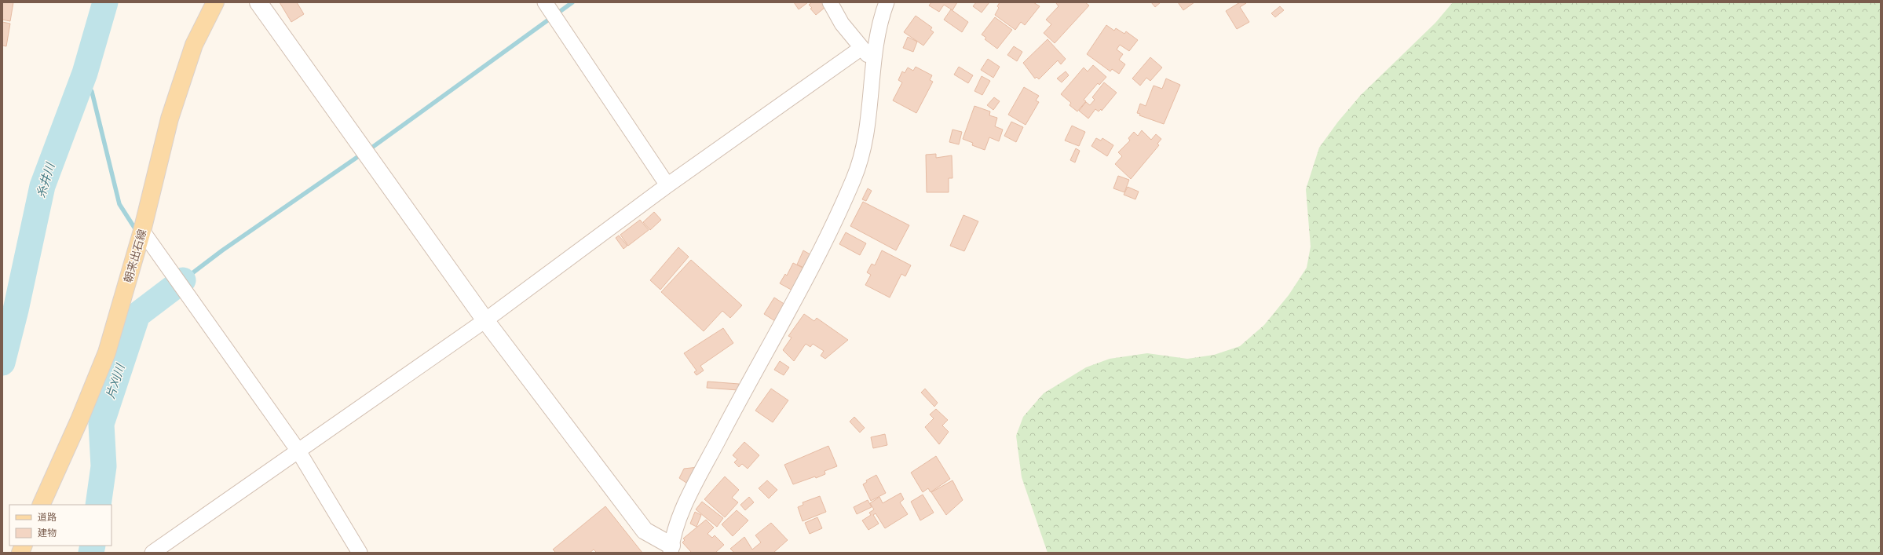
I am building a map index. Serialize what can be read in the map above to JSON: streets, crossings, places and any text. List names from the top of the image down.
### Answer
{
  "streets": {
    "main road": ["朝来出石線"]
  },
  "water": ["糸井川", "片刈川"],
  "legend": ["道路", "建物"]
}
